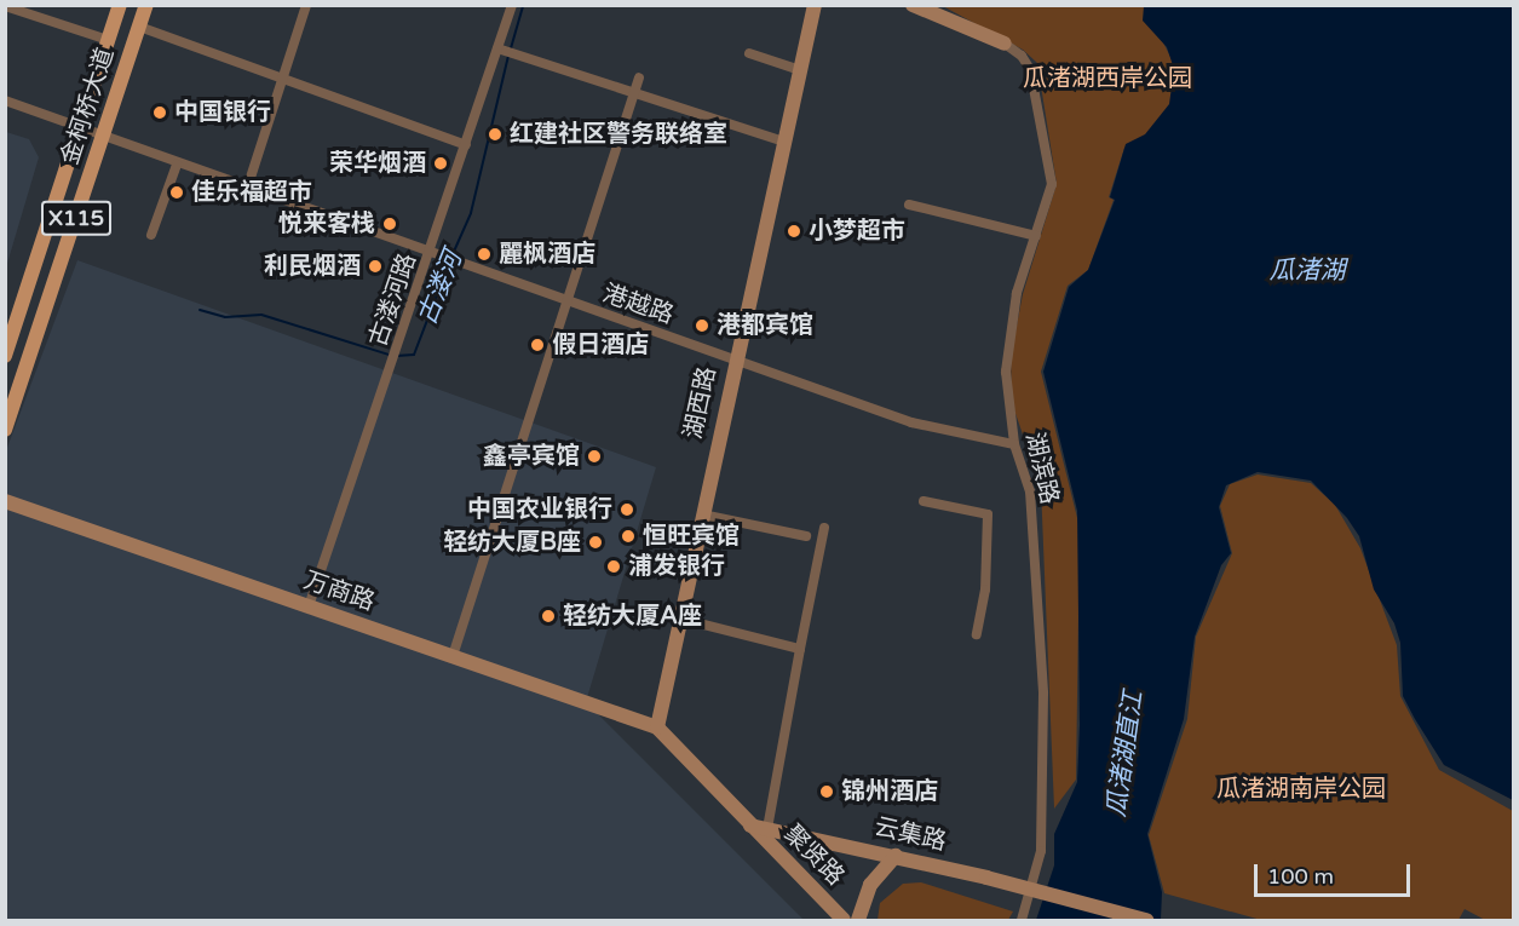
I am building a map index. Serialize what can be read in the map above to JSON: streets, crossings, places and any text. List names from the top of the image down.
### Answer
{
  "streets": {
    "main road": ["金柯桥大道", "X115"],
    "street": [
      "古溇河路",
      "港越路",
      "湖西路",
      "湖滨路",
      "万商路",
      "云集路",
      "聚贤路"
    ]
  },
  "crossings": [
    ["金柯桥大道", "港越路"],
    ["古溇河路", "港越路"],
    ["古溇河路", "万商路"],
    ["港越路", "湖西路"],
    ["港越路", "湖滨路"],
    ["湖西路", "万商路"],
    ["云集路", "聚贤路"]
  ],
  "water": ["瓜渚湖", "古溇河", "瓜渚湖直江"],
  "parks": ["瓜渚湖西岸公园", "瓜渚湖南岸公园"],
  "places": [
    "中国银行",
    "红建社区警务联络室",
    "荣华烟酒",
    "佳乐福超市",
    "悦来客栈",
    "小梦超市",
    "麗枫酒店",
    "利民烟酒",
    "港都宾馆",
    "假日酒店",
    "鑫亭宾馆",
    "中国农业银行",
    "恒旺宾馆",
    "轻纺大厦B座",
    "浦发银行",
    "轻纺大厦A座",
    "锦州酒店"
  ],
  "scale_bar": "100 m"
}
